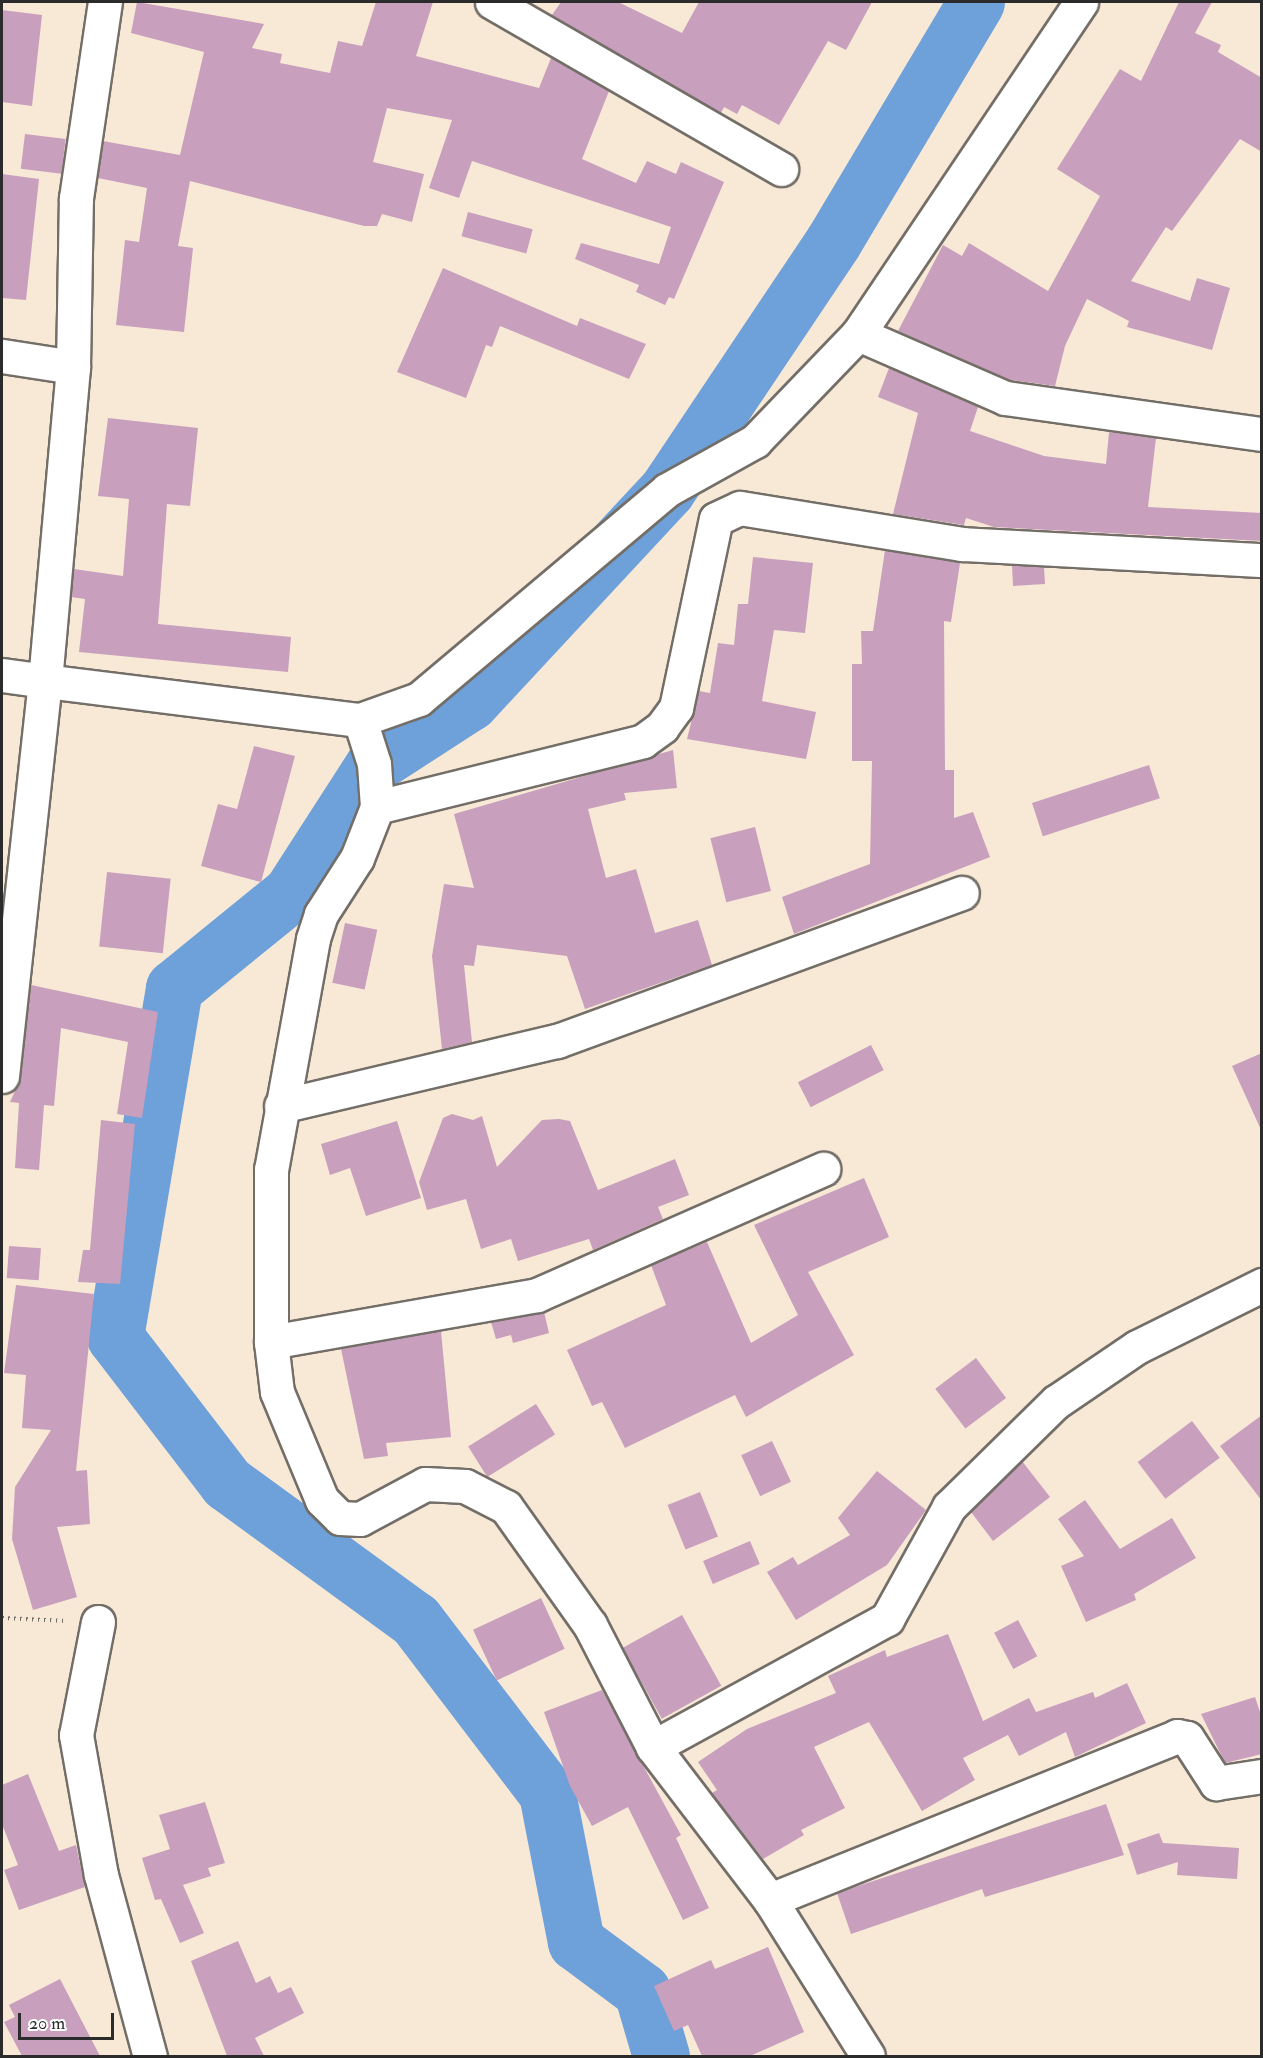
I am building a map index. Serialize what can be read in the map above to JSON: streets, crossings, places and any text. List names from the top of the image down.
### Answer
{
  "scale_bar": "20 m"
}
